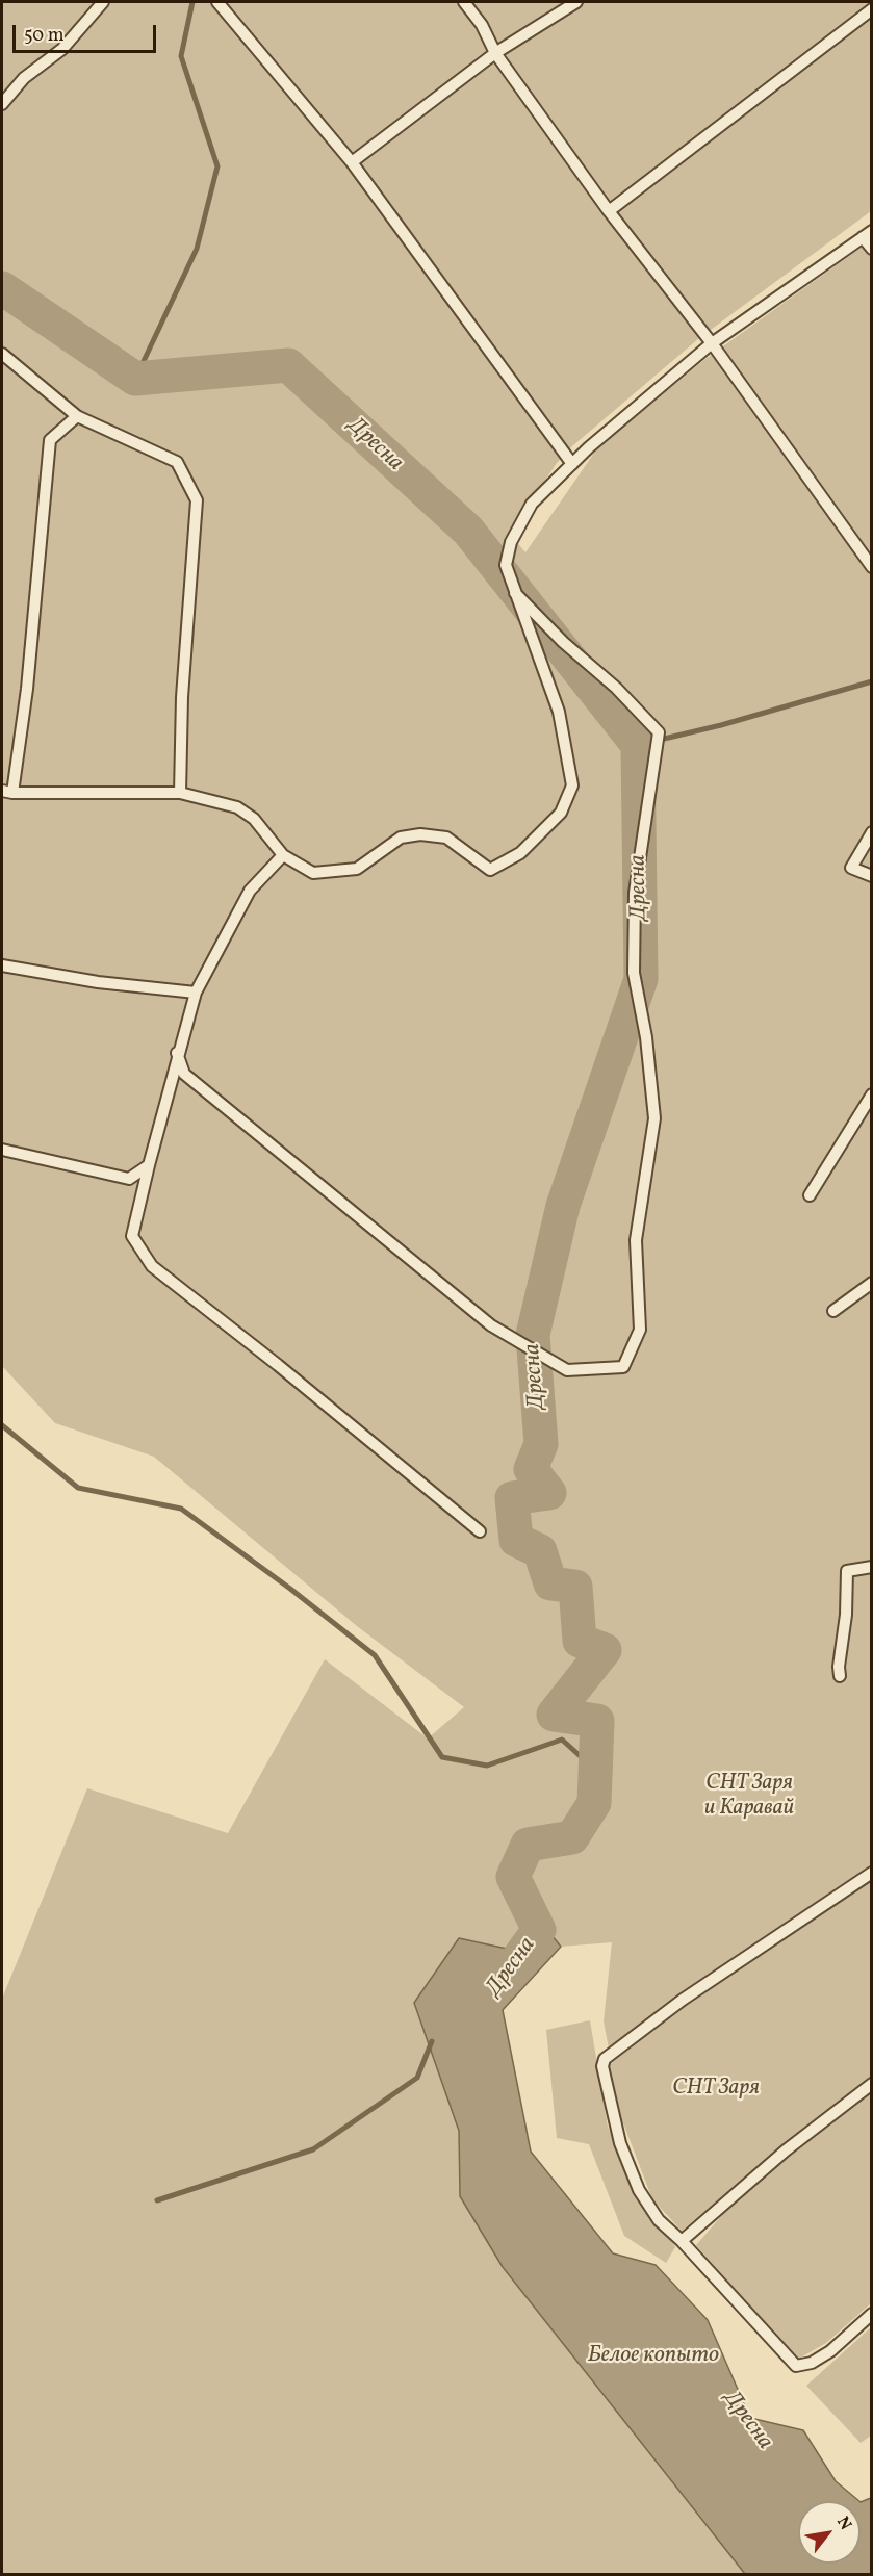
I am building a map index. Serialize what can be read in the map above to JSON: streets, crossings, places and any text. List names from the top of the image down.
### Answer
{
  "water": ["Дресна", "Белое копыто"],
  "parks": ["СНТ Заря и Каравай", "СНТ Заря"],
  "scale_bar": "50 m",
  "north": "top right"
}
